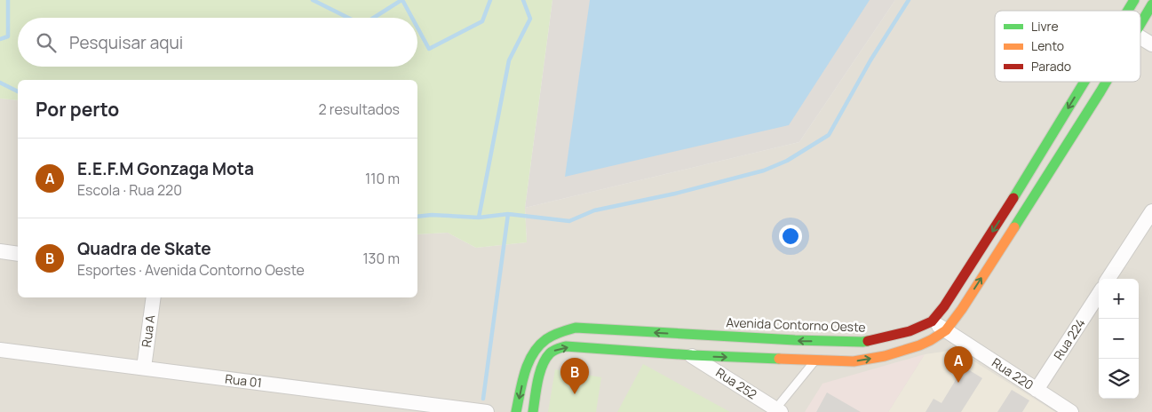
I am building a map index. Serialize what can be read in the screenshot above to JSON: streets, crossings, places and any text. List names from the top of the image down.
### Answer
{
  "streets": {
    "street": [
      "Avenida Contorno Oeste",
      "Rua A",
      "Rua 224",
      "Rua 220",
      "Rua 01",
      "Rua 252"
    ]
  },
  "crossings": [
    ["Avenida Contorno Oeste", "Rua 220"],
    ["Rua A", "Rua 01"],
    ["Rua 224", "Rua 220"]
  ],
  "one_way": ["Avenida Contorno Oeste"],
  "legend": ["Livre", "Lento", "Parado"],
  "page": {
    "search": "Pesquisar aqui",
    "heading": ["Por perto", "2 resultados"],
    "list": [
      {
        "mark": "A",
        "name": "E.E.F.M Gonzaga Mota",
        "note": "Escola · Rua 220",
        "value": "110 m"
      },
      {
        "mark": "B",
        "name": "Quadra de Skate",
        "note": "Esportes · Avenida Contorno Oeste",
        "value": "130 m"
      }
    ],
    "map_buttons": ["+", "−"],
    "pins": ["A", "B"]
  }
}
